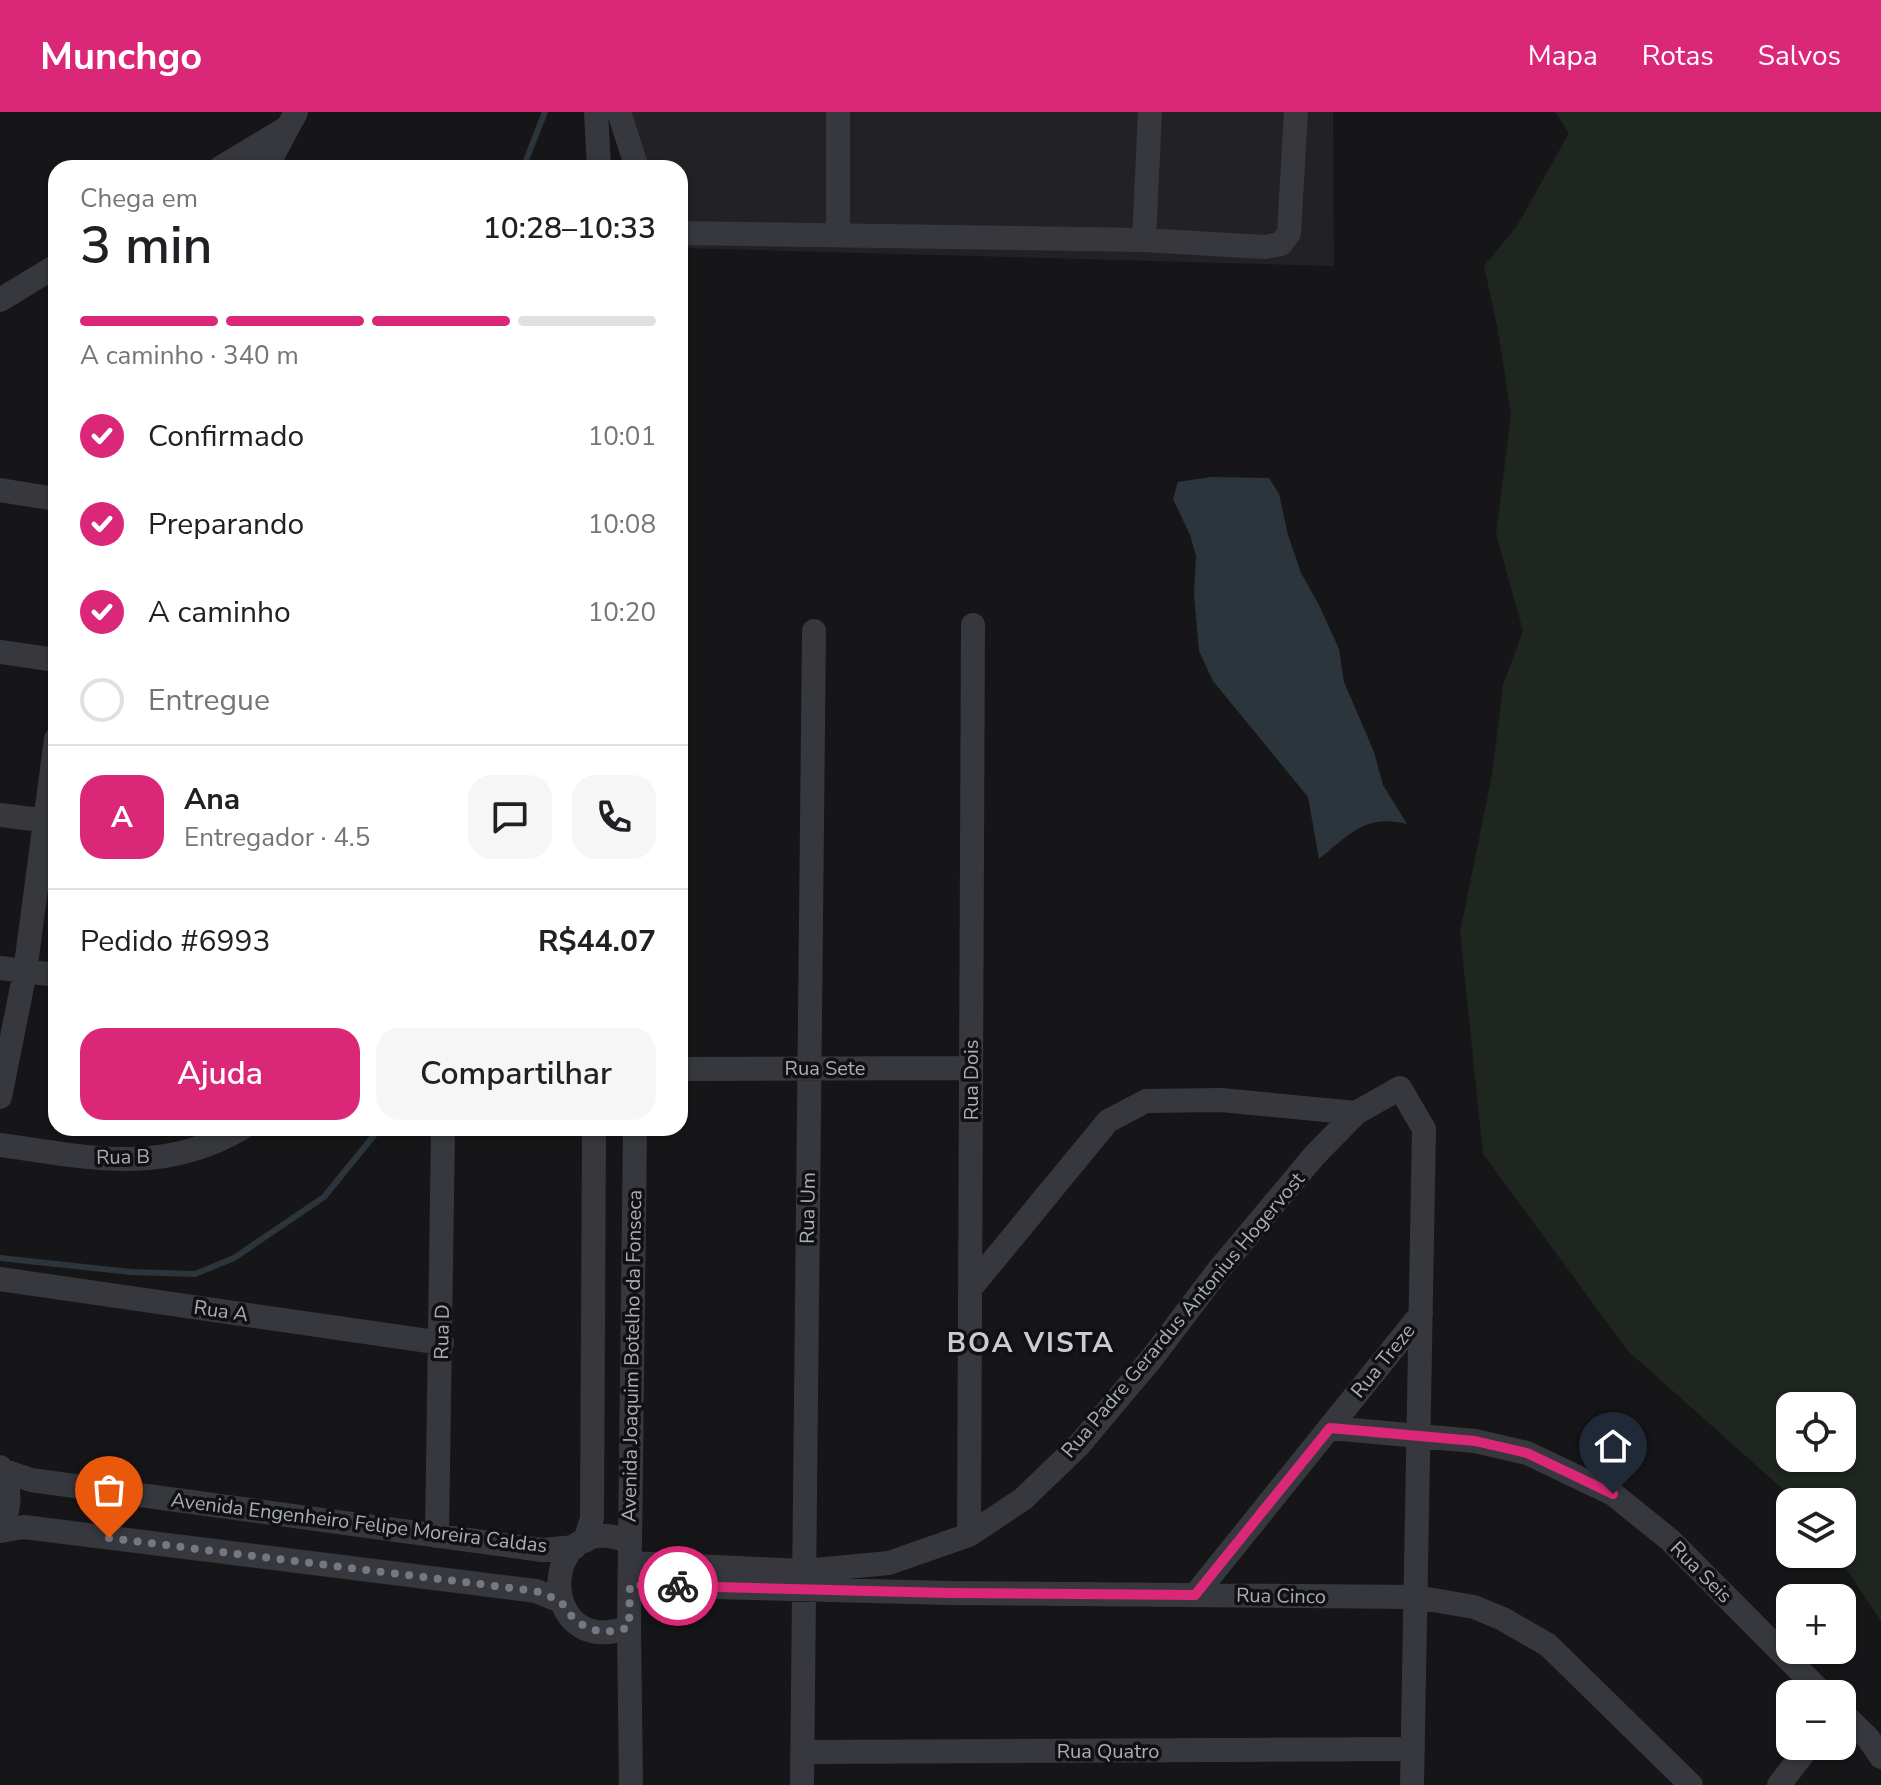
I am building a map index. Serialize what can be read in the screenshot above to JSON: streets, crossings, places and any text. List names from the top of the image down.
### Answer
{
  "streets": {
    "street": [
      "Rua Sete",
      "Rua Dois",
      "Rua B",
      "Rua Um",
      "Rua A",
      "Rua Padre Gerardus Antonius Hogervost",
      "Rua D",
      "Avenida Joaquim Botelho da Fonseca",
      "Rua Treze",
      "Avenida Engenheiro Felipe Moreira Caldas",
      "Rua Seis",
      "Rua Cinco",
      "Rua Quatro"
    ]
  },
  "crossings": [
    ["Rua Sete", "Rua Dois"],
    ["Rua Sete", "Rua Um"],
    ["Rua Dois", "Rua Padre Gerardus Antonius Hogervost"],
    ["Rua Um", "Rua Padre Gerardus Antonius Hogervost"],
    ["Rua Um", "Rua Cinco"],
    ["Rua Um", "Rua Quatro"],
    ["Rua A", "Rua D"],
    ["Rua Padre Gerardus Antonius Hogervost", "Avenida Joaquim Botelho da Fonseca"],
    ["Rua Padre Gerardus Antonius Hogervost", "Rua Treze"],
    ["Rua Padre Gerardus Antonius Hogervost", "Avenida Engenheiro Felipe Moreira Caldas"],
    ["Rua Padre Gerardus Antonius Hogervost", "Rua Cinco"],
    ["Rua D", "Avenida Engenheiro Felipe Moreira Caldas"],
    ["Avenida Joaquim Botelho da Fonseca", "Avenida Engenheiro Felipe Moreira Caldas"],
    ["Rua Treze", "Rua Seis"],
    ["Rua Treze", "Rua Cinco"]
  ],
  "districts": ["BOA VISTA"],
  "page": {
    "header": "Munchgo",
    "nav": ["Mapa", "Rotas", "Salvos"],
    "heading": ["3 min", "Chega em", "10:28–10:33"],
    "panel": [
      "Ana",
      "Entregador · 4.5",
      "Pedido #6993",
      "R$44.07"
    ],
    "bar": "A caminho · 340 m",
    "list": [
      ["Confirmado", "10:01"],
      ["Preparando", "10:08"],
      ["A caminho", "10:20"],
      "Entregue"
    ],
    "round": "A",
    "buttons": ["Ajuda", "Compartilhar"],
    "map_buttons": ["+", "−"]
  }
}
